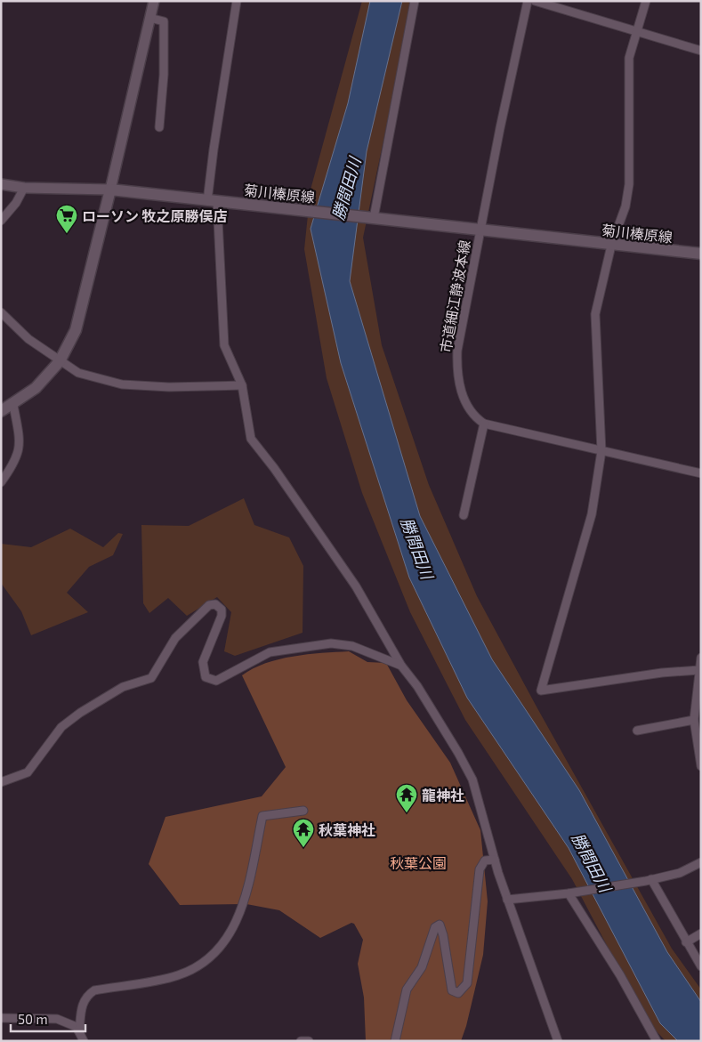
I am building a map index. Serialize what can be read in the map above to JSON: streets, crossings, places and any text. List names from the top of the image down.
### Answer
{
  "streets": {
    "main road": ["菊川榛原線"],
    "street": ["市道細江静波本線"]
  },
  "crossings": [
    ["菊川榛原線", "市道細江静波本線"]
  ],
  "water": ["勝間田川"],
  "parks": ["秋葉公園"],
  "places": {
    "supermarket": ["ローソン 牧之原勝俣店"],
    "temple": ["龍神社", "秋葉神社"]
  },
  "scale_bar": "50 m"
}
